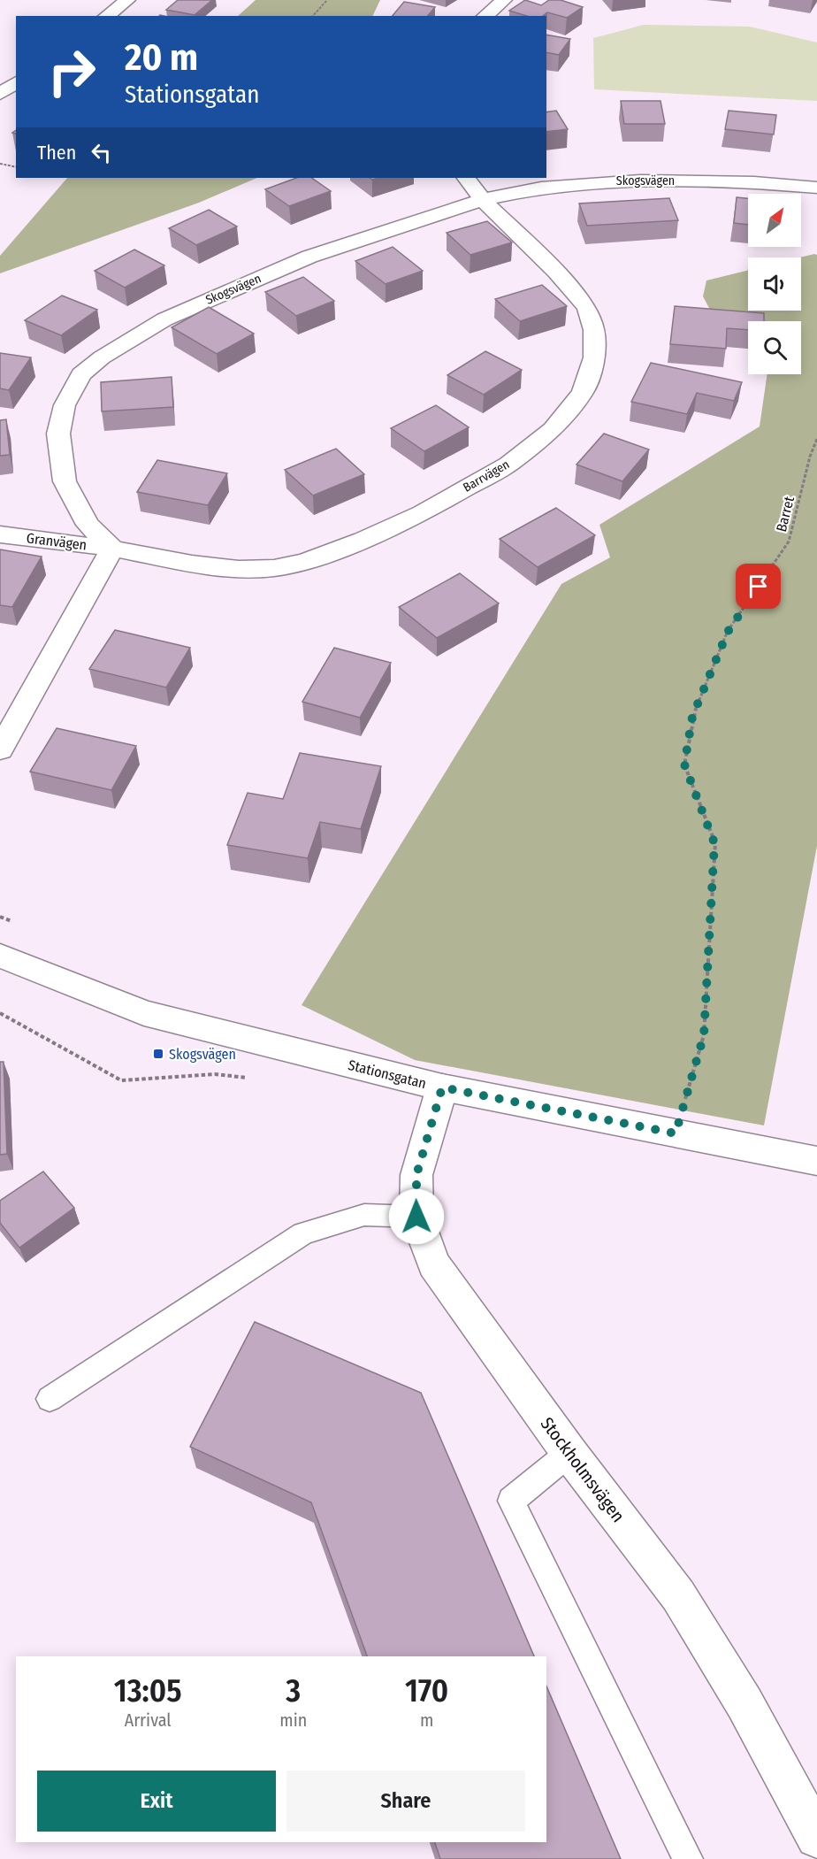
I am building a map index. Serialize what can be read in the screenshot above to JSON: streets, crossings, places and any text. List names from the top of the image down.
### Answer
{
  "streets": {
    "street": [
      "Skogsvägen",
      "Barrvägen",
      "Granvägen",
      "Stationsgatan",
      "Stockholmsvägen"
    ],
    "path": ["Barret"]
  },
  "crossings": [
    ["Skogsvägen", "Barrvägen"],
    ["Skogsvägen", "Granvägen"],
    ["Barrvägen", "Granvägen"],
    ["Barret", "Stationsgatan"],
    ["Stationsgatan", "Stockholmsvägen"]
  ],
  "places": {
    "transit": ["Skogsvägen"]
  },
  "north": "top right",
  "page": {
    "turn": ["20 m", "Stationsgatan"],
    "then": "Then",
    "eta": [
      "13:05",
      "Arrival",
      "3",
      "min",
      "170",
      "m"
    ],
    "buttons": ["Exit", "Share"]
  }
}
